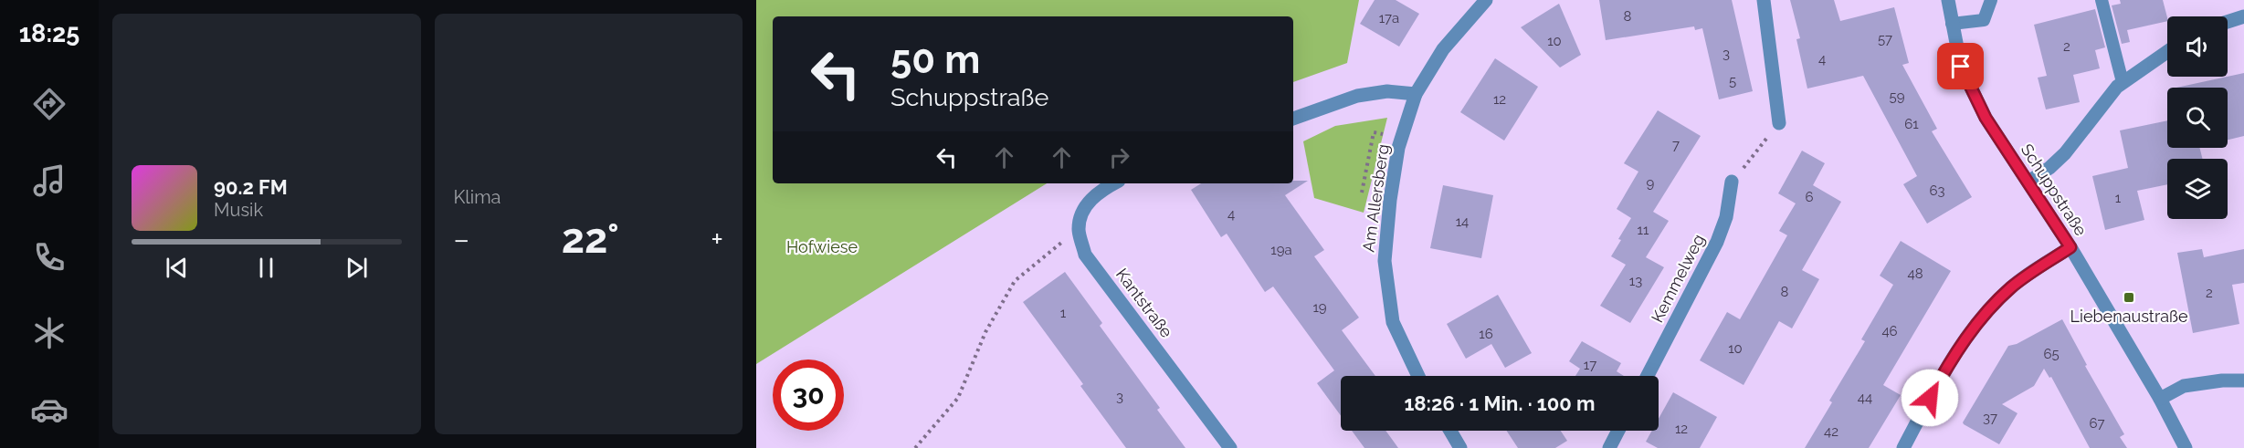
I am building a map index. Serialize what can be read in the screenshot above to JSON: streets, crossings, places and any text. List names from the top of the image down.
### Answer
{
  "streets": {
    "street": [
      "Schuppstraße",
      "Am Allersberg",
      "Kemmelweg",
      "Kantstraße"
    ]
  },
  "parks": ["Hofwiese"],
  "places": {
    "transit": ["Liebenaustraße"]
  },
  "house_numbers": [
    "8",
    "17a",
    "57",
    "10",
    "2",
    "3",
    "4",
    "5",
    "59",
    "12",
    "61",
    "7",
    "9",
    "63",
    "6",
    "1",
    "4",
    "14",
    "11",
    "19a",
    "48",
    "13",
    "8",
    "2",
    "19",
    "1",
    "46",
    "16",
    "10",
    "65",
    "17",
    "3",
    "44",
    "37",
    "67",
    "12",
    "42"
  ],
  "page": {
    "tabs": "18:25",
    "tile": "Klima",
    "turn": ["50 m", "Schuppstraße"],
    "song": ["90.2 FM", "Musik"],
    "heat": ["−", "22°", "+"],
    "limit": "30",
    "trip": "18:26 · 1 Min. · 100 m"
  }
}
